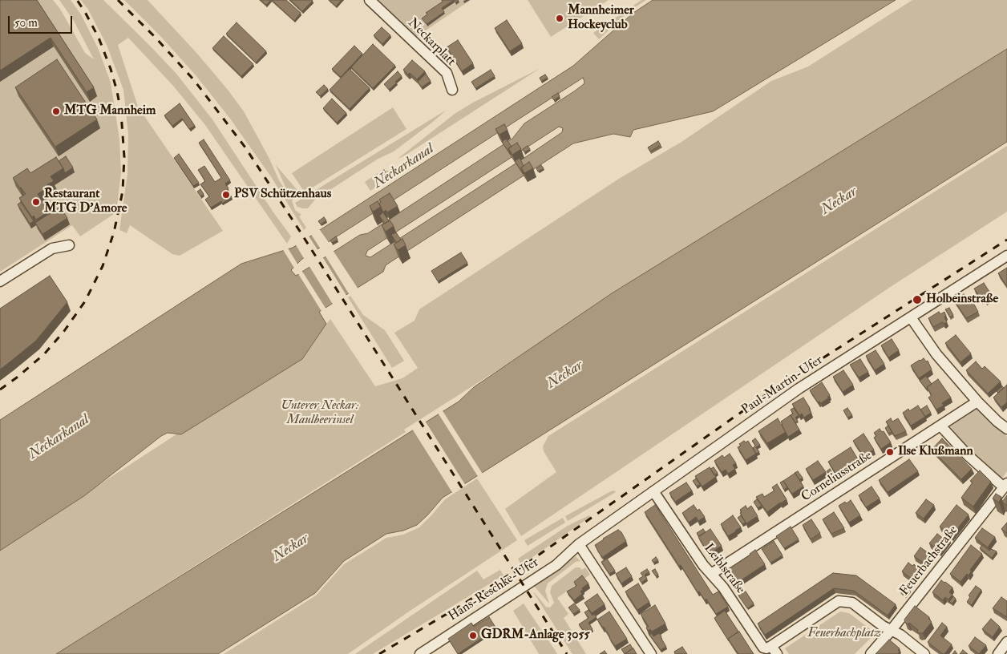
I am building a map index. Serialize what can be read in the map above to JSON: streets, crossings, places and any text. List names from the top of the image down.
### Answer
{
  "streets": {
    "street": [
      "Neckarplatt",
      "Paul-Martin-Ufer",
      "Corneliusstraße",
      "Feuerbachstraße",
      "Leiblstraße",
      "Hans-Reschke-Ufer"
    ]
  },
  "crossings": [
    ["Paul-Martin-Ufer", "Leiblstraße"],
    ["Paul-Martin-Ufer", "Hans-Reschke-Ufer"],
    ["Corneliusstraße", "Leiblstraße"]
  ],
  "water": ["Neckarkanal", "Neckar"],
  "parks": ["Unterer Neckar: Maulbeerinsel", "Feuerbachplatz"],
  "places": [
    "Mannheimer Hockeyclub",
    "MTG Mannheim",
    "PSV Schützenhaus",
    "Restaurant MTG D'Amore",
    "Holbeinstraße",
    "Ilse Klußmann",
    "GDRM-Anlage 3055"
  ],
  "scale_bar": "50 m"
}
